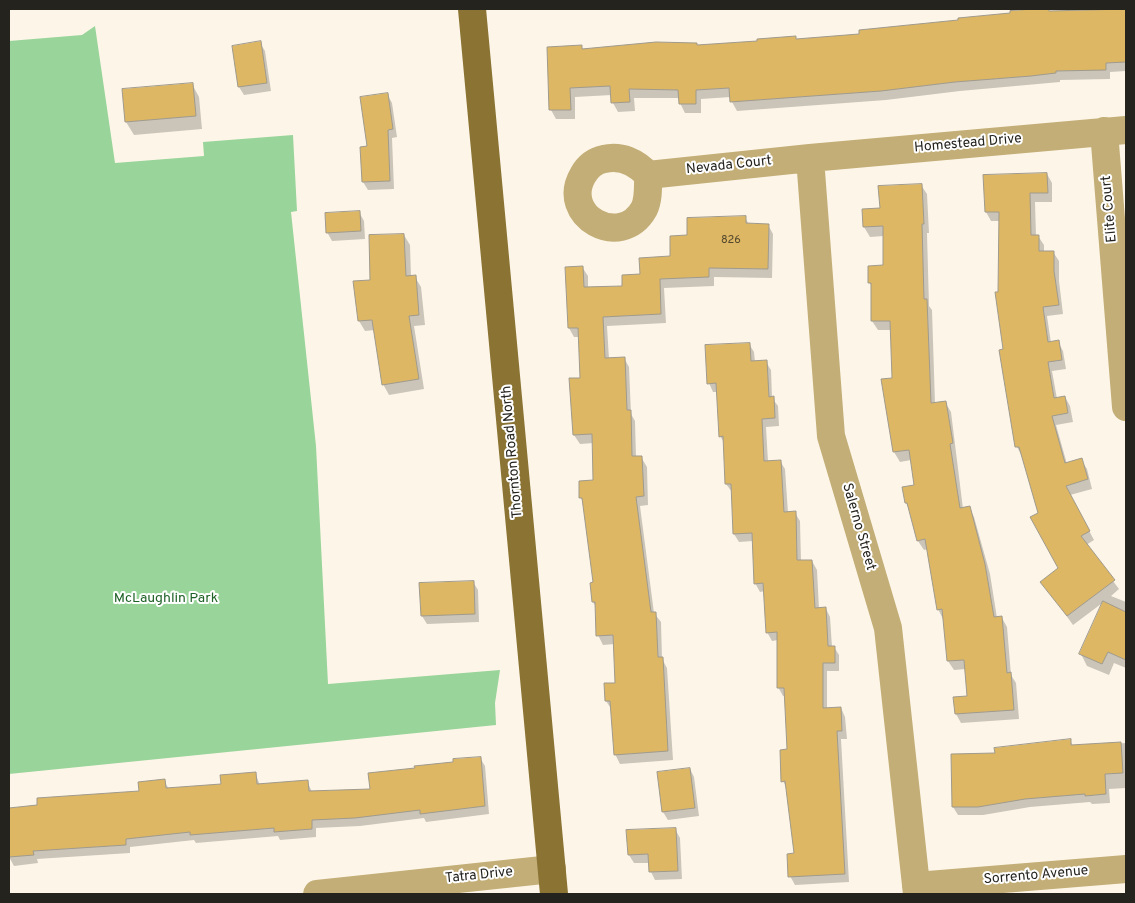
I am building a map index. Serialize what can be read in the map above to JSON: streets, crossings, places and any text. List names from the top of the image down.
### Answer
{
  "streets": {
    "main road": ["Thornton Road North"],
    "street": [
      "Homestead Drive",
      "Nevada Court",
      "Elite Court",
      "Salerno Street",
      "Tatra Drive",
      "Sorrento Avenue"
    ]
  },
  "crossings": [
    ["Homestead Drive", "Nevada Court"],
    ["Homestead Drive", "Elite Court"],
    ["Homestead Drive", "Salerno Street"],
    ["Nevada Court", "Salerno Street"],
    ["Thornton Road North", "Tatra Drive"],
    ["Salerno Street", "Sorrento Avenue"]
  ],
  "parks": ["McLaughlin Park"],
  "house_numbers": ["826"]
}
